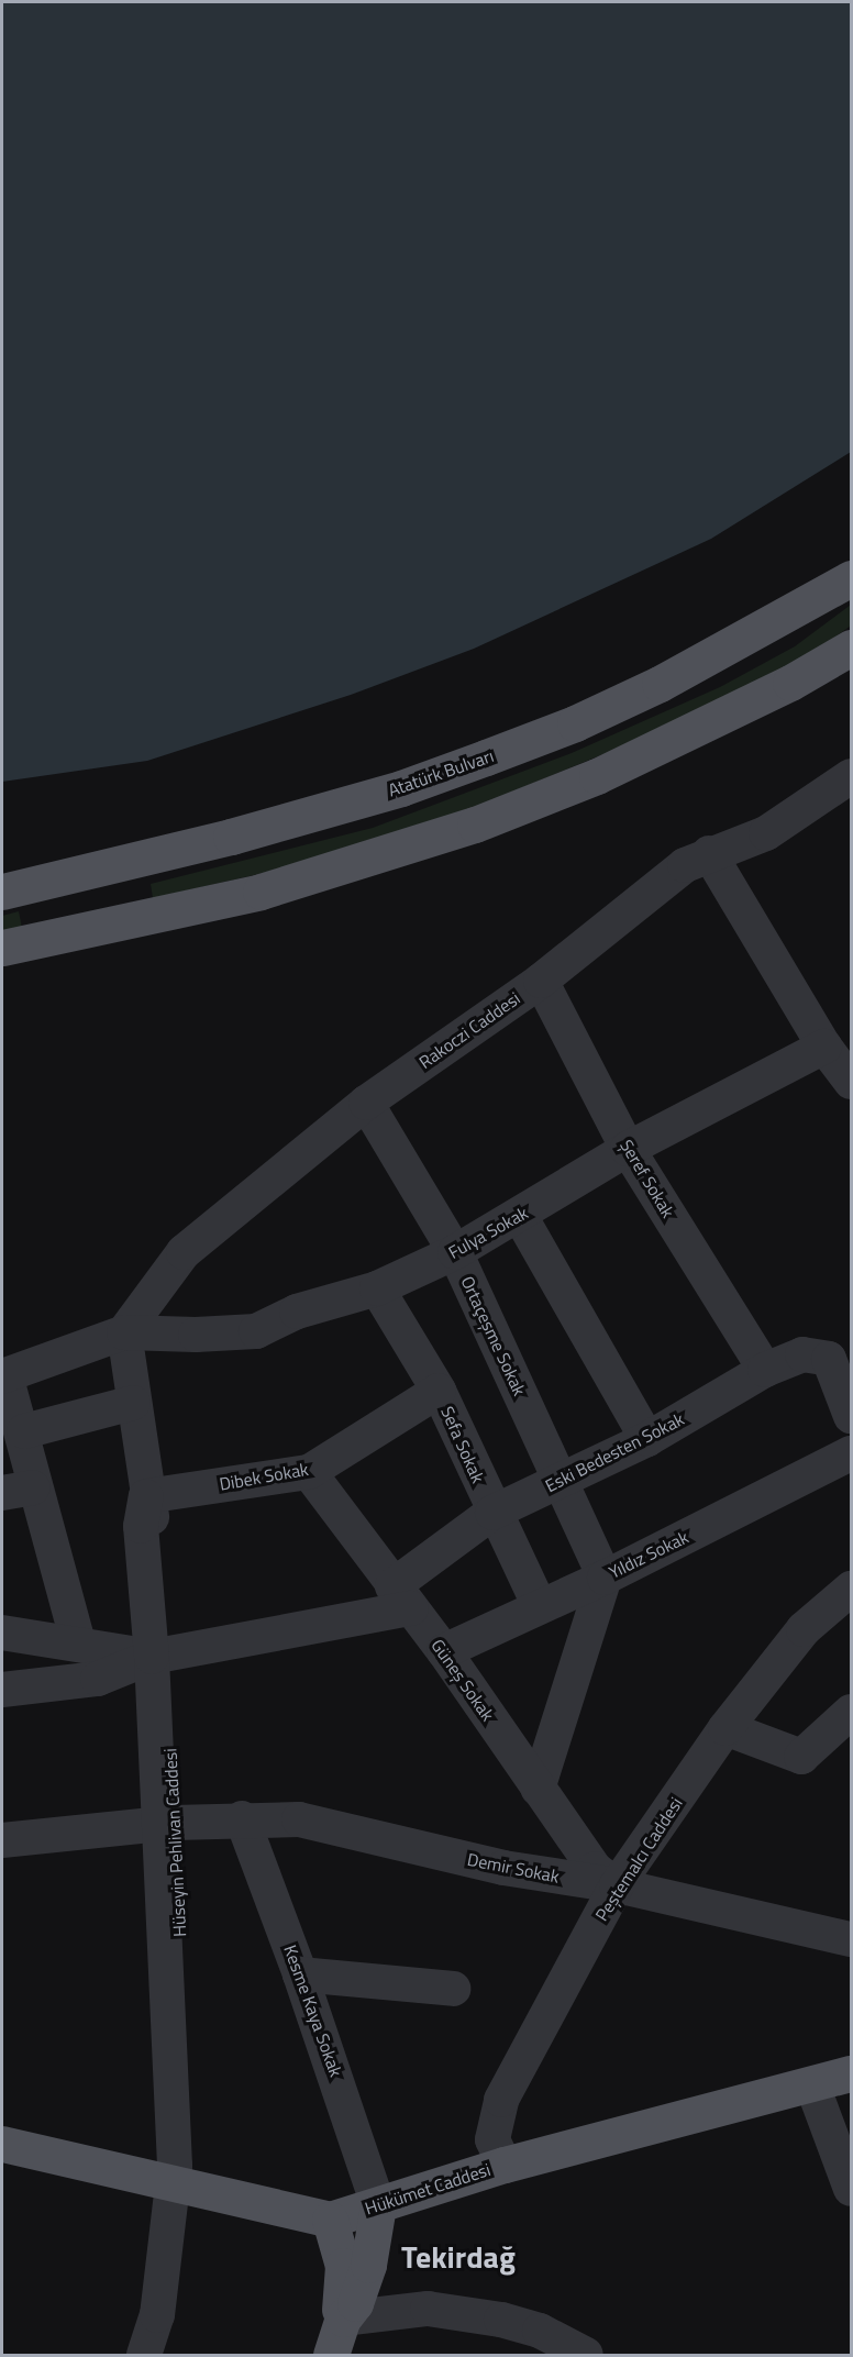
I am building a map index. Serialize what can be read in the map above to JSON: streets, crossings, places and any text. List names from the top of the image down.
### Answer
{
  "streets": {
    "main road": ["Atatürk Bulvarı", "Hükümet Caddesi"],
    "street": [
      "Rakoczi Caddesi",
      "Şeref Sokak",
      "Fulya Sokak",
      "Ortaçeşme Sokak",
      "Sefa Sokak",
      "Eski Bedesten Sokak",
      "Dibek Sokak",
      "Yıldız Sokak",
      "Güneş Sokak",
      "Hüseyin Pehlivan Caddesi",
      "Peştemalcı Caddesi",
      "Demir Sokak",
      "Kesme Kaya Sokak"
    ]
  },
  "crossings": [
    ["Rakoczi Caddesi", "Şeref Sokak"],
    ["Rakoczi Caddesi", "Fulya Sokak"],
    ["Rakoczi Caddesi", "Ortaçeşme Sokak"],
    ["Rakoczi Caddesi", "Hüseyin Pehlivan Caddesi"],
    ["Şeref Sokak", "Fulya Sokak"],
    ["Şeref Sokak", "Eski Bedesten Sokak"],
    ["Fulya Sokak", "Ortaçeşme Sokak"],
    ["Fulya Sokak", "Sefa Sokak"],
    ["Fulya Sokak", "Hüseyin Pehlivan Caddesi"],
    ["Ortaçeşme Sokak", "Eski Bedesten Sokak"],
    ["Ortaçeşme Sokak", "Yıldız Sokak"],
    ["Sefa Sokak", "Eski Bedesten Sokak"],
    ["Sefa Sokak", "Dibek Sokak"],
    ["Sefa Sokak", "Yıldız Sokak"],
    ["Eski Bedesten Sokak", "Güneş Sokak"],
    ["Eski Bedesten Sokak", "Hüseyin Pehlivan Caddesi"],
    ["Dibek Sokak", "Güneş Sokak"],
    ["Dibek Sokak", "Hüseyin Pehlivan Caddesi"],
    ["Yıldız Sokak", "Güneş Sokak"],
    ["Güneş Sokak", "Peştemalcı Caddesi"],
    ["Güneş Sokak", "Demir Sokak"],
    ["Hüseyin Pehlivan Caddesi", "Demir Sokak"],
    ["Hüseyin Pehlivan Caddesi", "Hükümet Caddesi"],
    ["Peştemalcı Caddesi", "Demir Sokak"],
    ["Peştemalcı Caddesi", "Hükümet Caddesi"],
    ["Demir Sokak", "Kesme Kaya Sokak"],
    ["Kesme Kaya Sokak", "Hükümet Caddesi"]
  ],
  "districts": ["Tekirdağ"]
}
